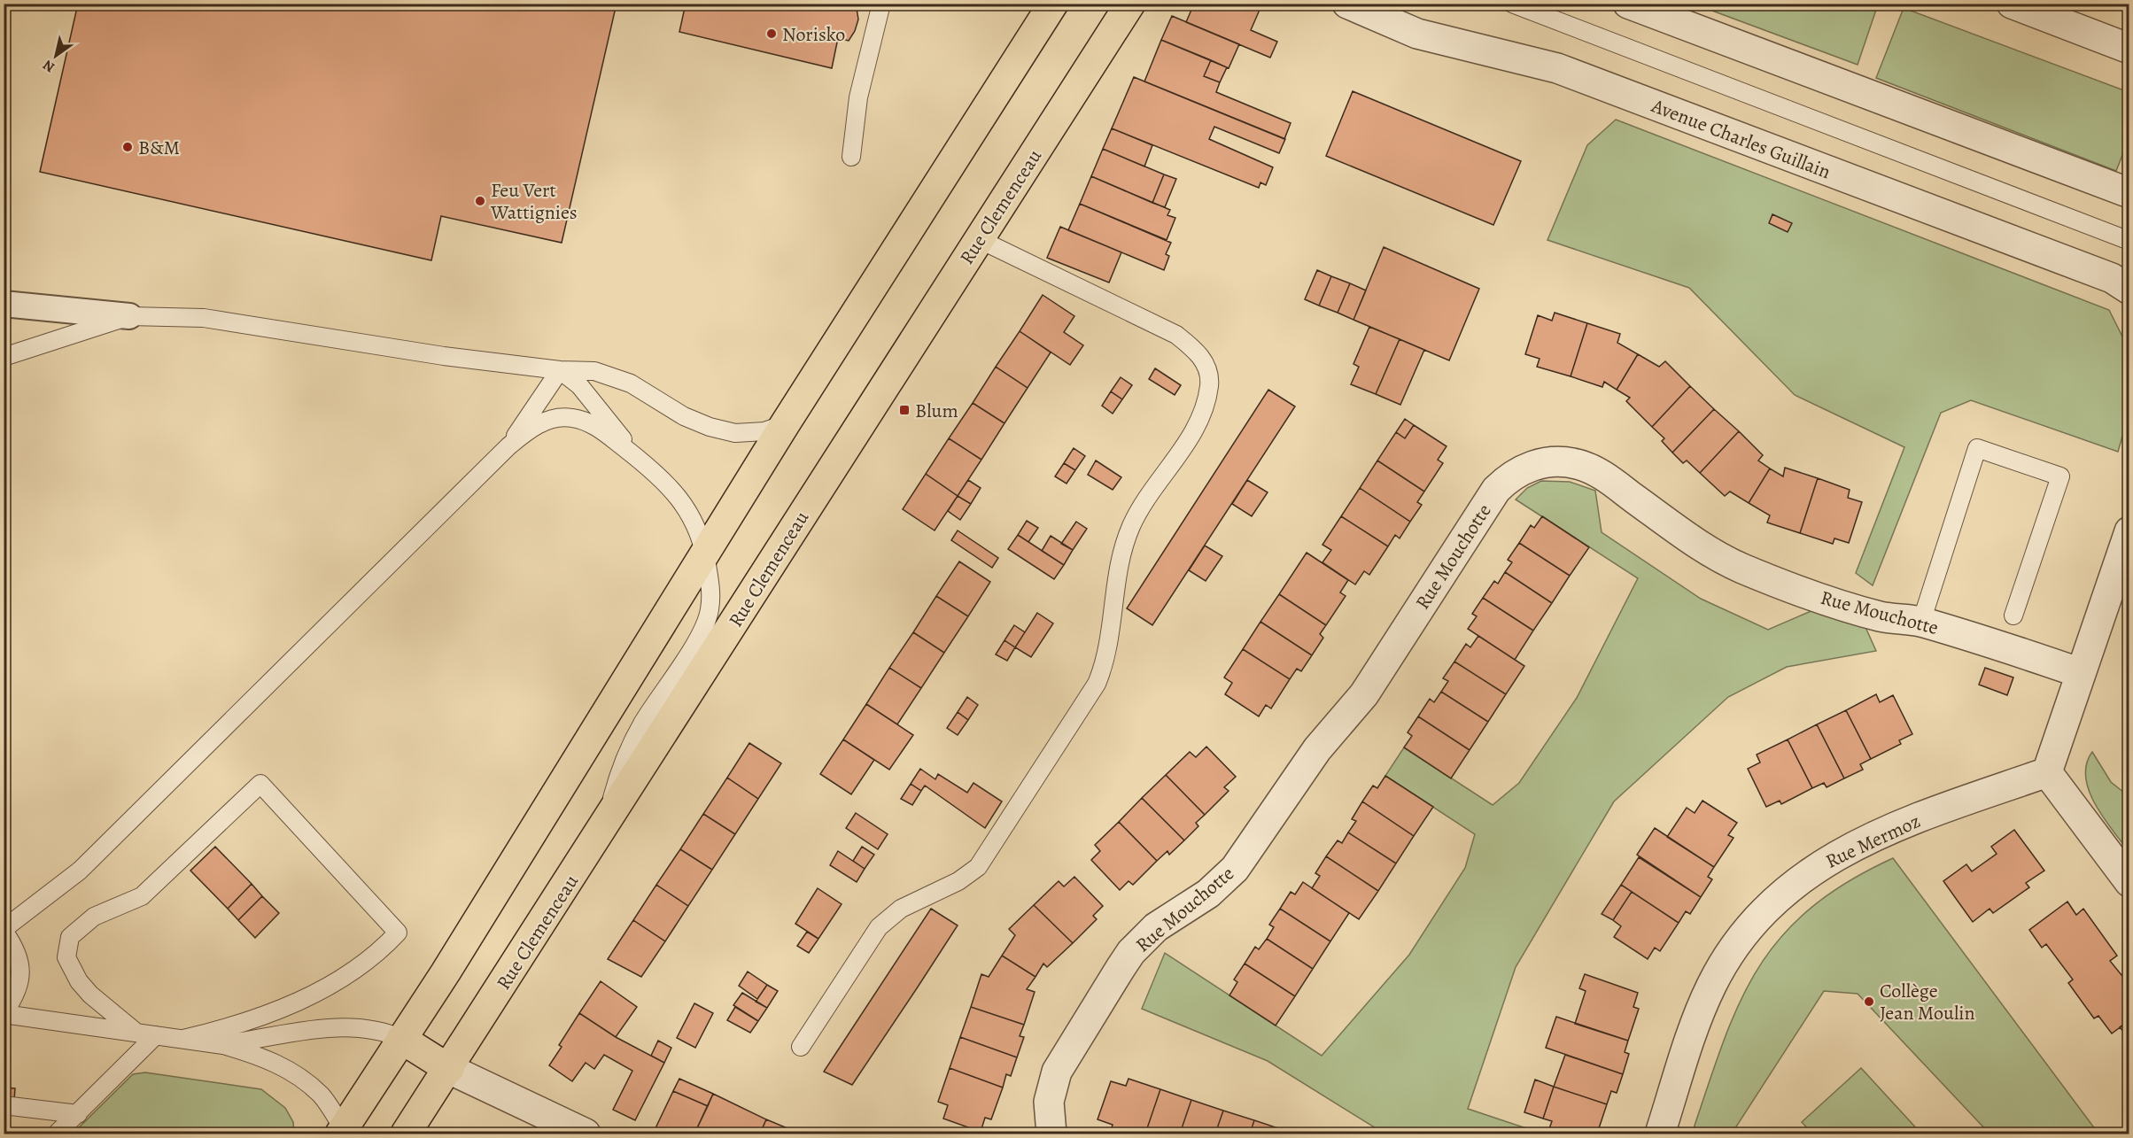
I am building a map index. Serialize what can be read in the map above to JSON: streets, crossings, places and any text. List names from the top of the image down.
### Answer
{
  "streets": {
    "main road": ["Rue Clemenceau"],
    "street": ["Avenue Charles Guillain", "Rue Mouchotte", "Rue Mermoz"]
  },
  "places": {
    "other": [
      "Norisko",
      "B&M",
      "Feu Vert Wattignies",
      "Collège Jean Moulin"
    ],
    "transit": ["Blum"]
  },
  "north": "bottom left"
}
